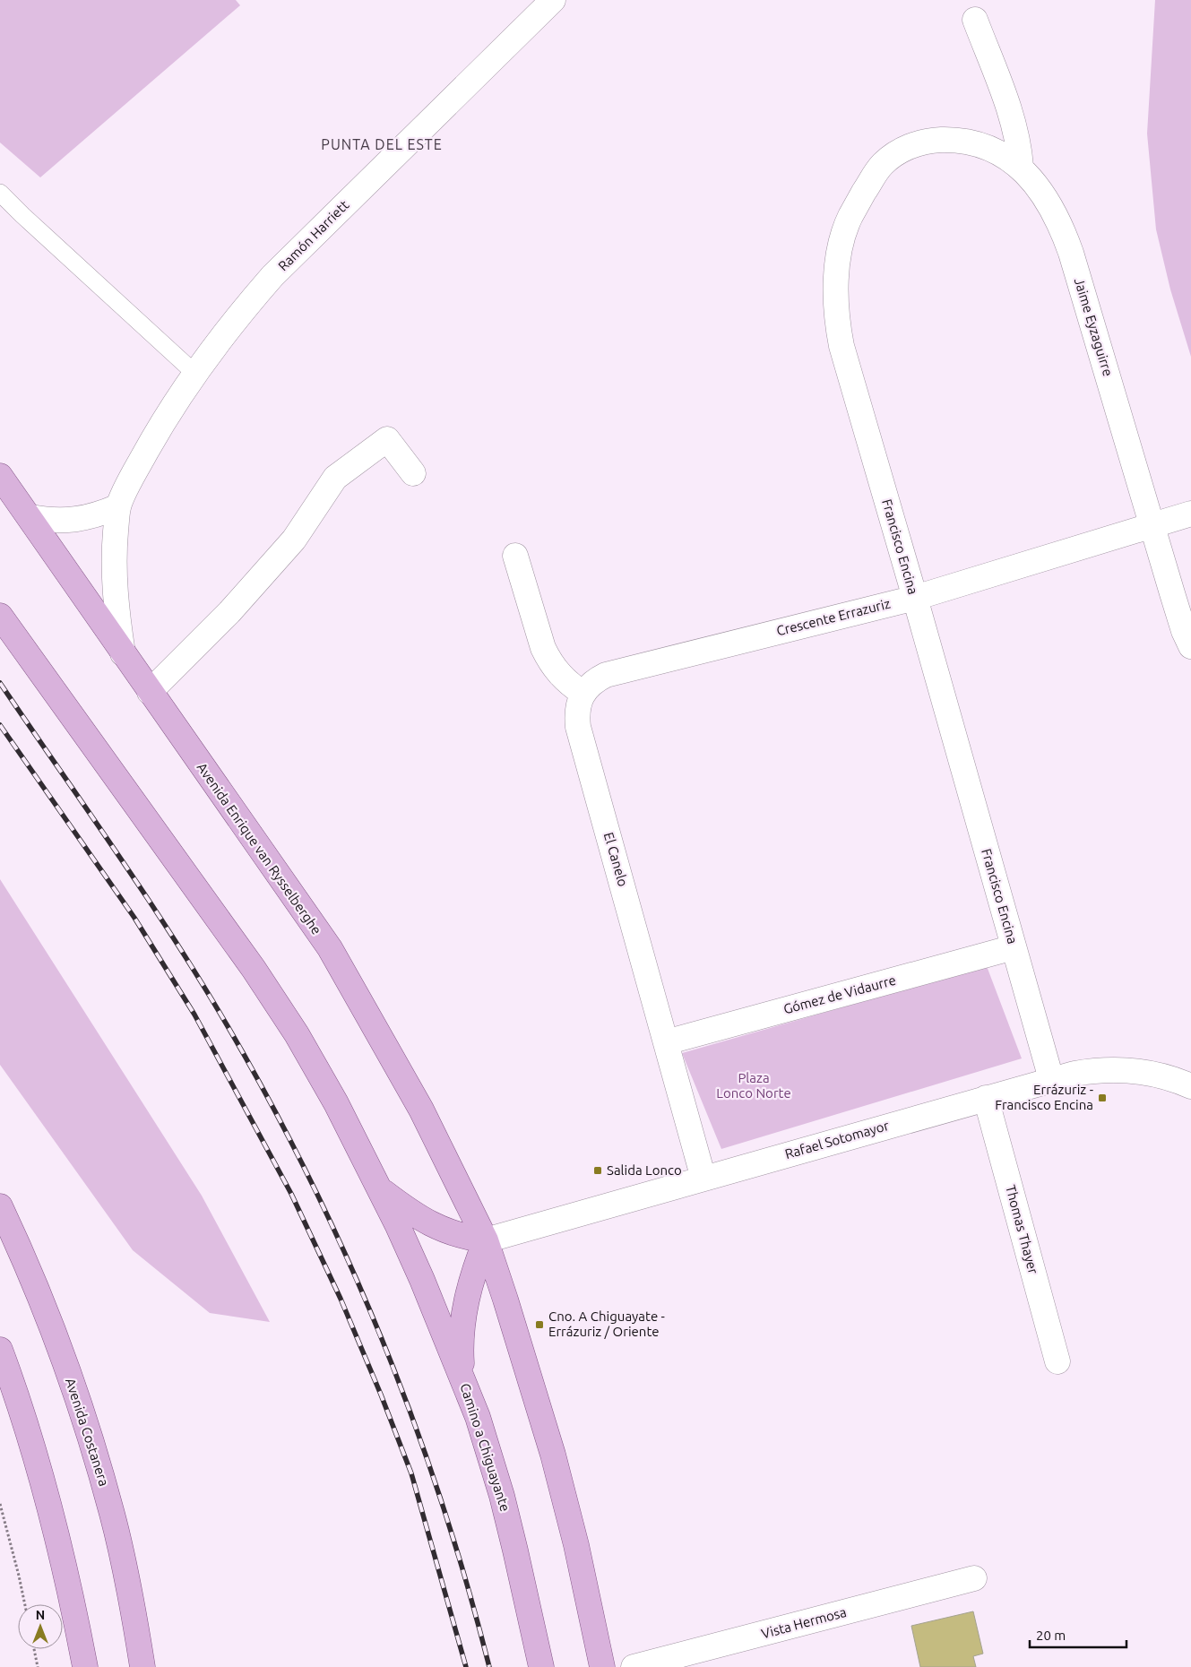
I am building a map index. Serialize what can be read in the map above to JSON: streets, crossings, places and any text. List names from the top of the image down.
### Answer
{
  "streets": {
    "main road": ["Avenida Enrique van Rysselberghe", "Avenida Costanera", "Camino a Chiguayante"],
    "street": [
      "Ramón Harriett",
      "Jaime Eyzaguirre",
      "Francisco Encina",
      "Crescente Errazuriz",
      "El Canelo",
      "Gómez de Vidaurre",
      "Rafael Sotomayor",
      "Thomas Thayer",
      "Vista Hermosa"
    ]
  },
  "crossings": [
    ["Ramón Harriett", "Avenida Enrique van Rysselberghe"],
    ["Jaime Eyzaguirre", "Francisco Encina"],
    ["Jaime Eyzaguirre", "Crescente Errazuriz"],
    ["Francisco Encina", "Crescente Errazuriz"],
    ["Francisco Encina", "Gómez de Vidaurre"],
    ["Francisco Encina", "Rafael Sotomayor"],
    ["Crescente Errazuriz", "El Canelo"],
    ["Avenida Enrique van Rysselberghe", "Rafael Sotomayor"],
    ["El Canelo", "Gómez de Vidaurre"],
    ["El Canelo", "Rafael Sotomayor"],
    ["Rafael Sotomayor", "Thomas Thayer"]
  ],
  "districts": ["PUNTA DEL ESTE"],
  "parks": ["Plaza Lonco Norte"],
  "places": {
    "transit": ["Errázuriz - Francisco Encina", "Salida Lonco", "Cno. A Chiguayate - Errázuriz / Oriente"]
  },
  "scale_bar": "20 m",
  "north": "top"
}
